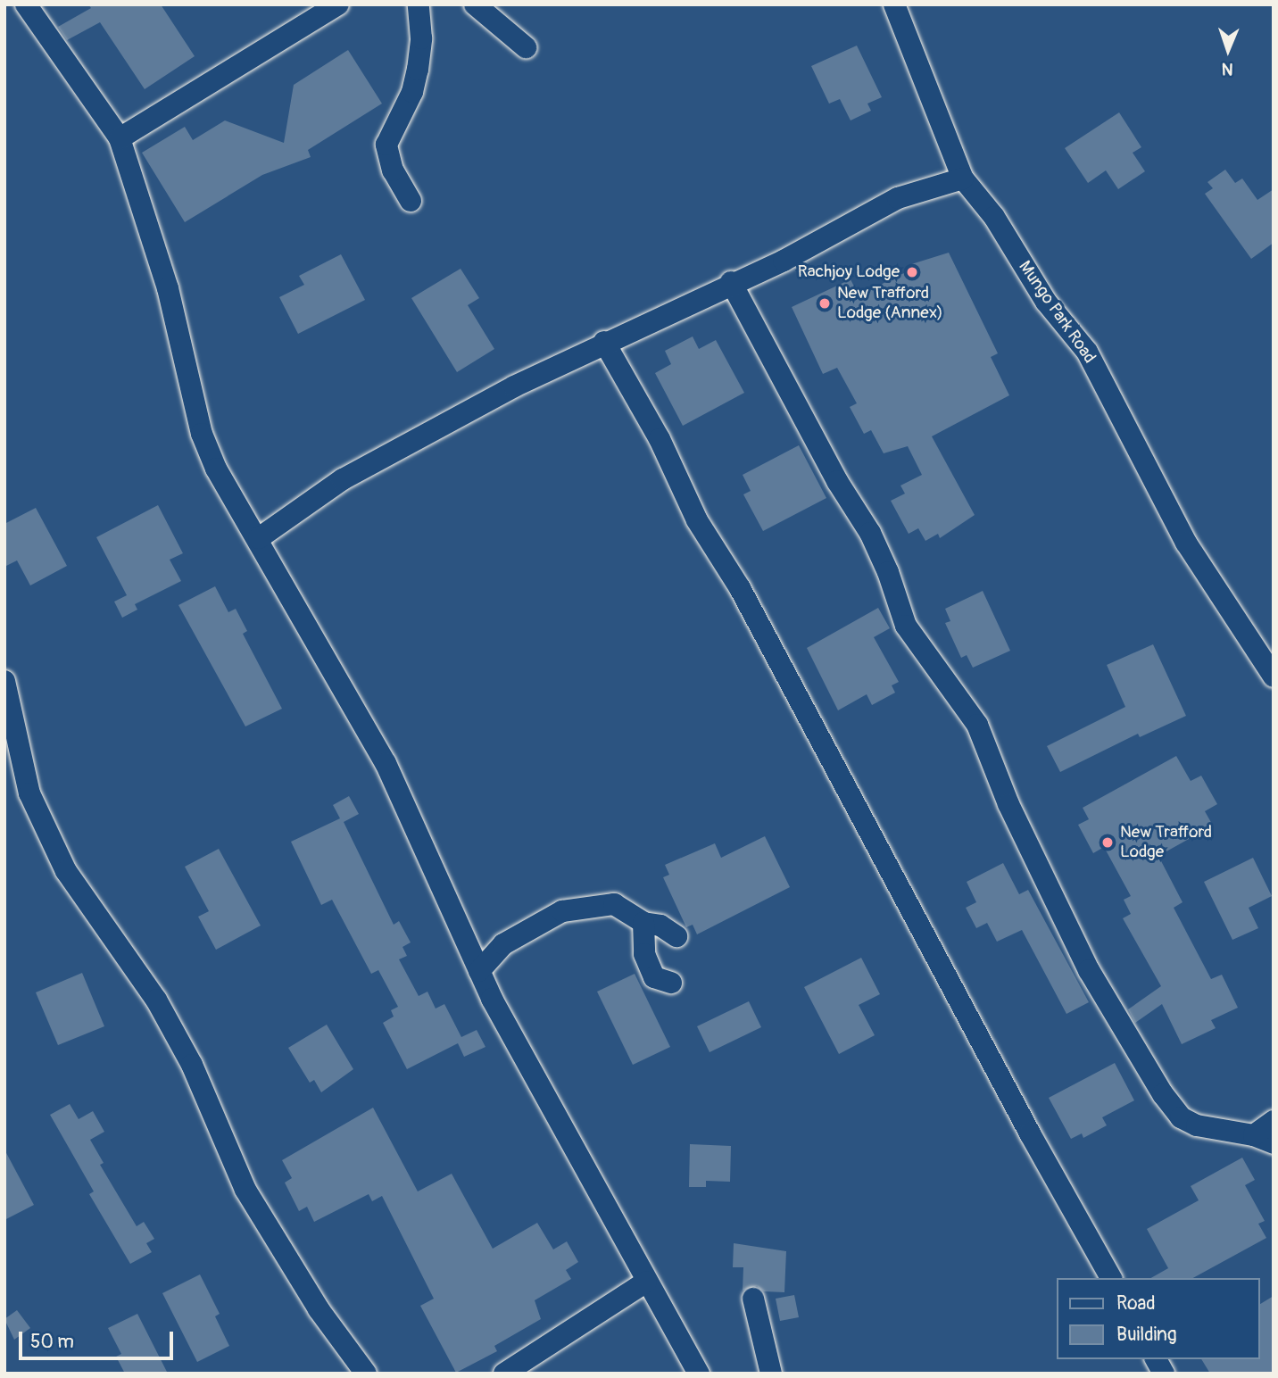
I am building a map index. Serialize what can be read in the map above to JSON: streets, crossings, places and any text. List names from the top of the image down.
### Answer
{
  "streets": {
    "street": ["Mungo Park Road"]
  },
  "places": ["Rachjoy Lodge", "New Trafford Lodge (Annex)", "New Trafford Lodge"],
  "legend": ["Road", "Building"],
  "scale_bar": "50 m",
  "north": "bottom"
}
